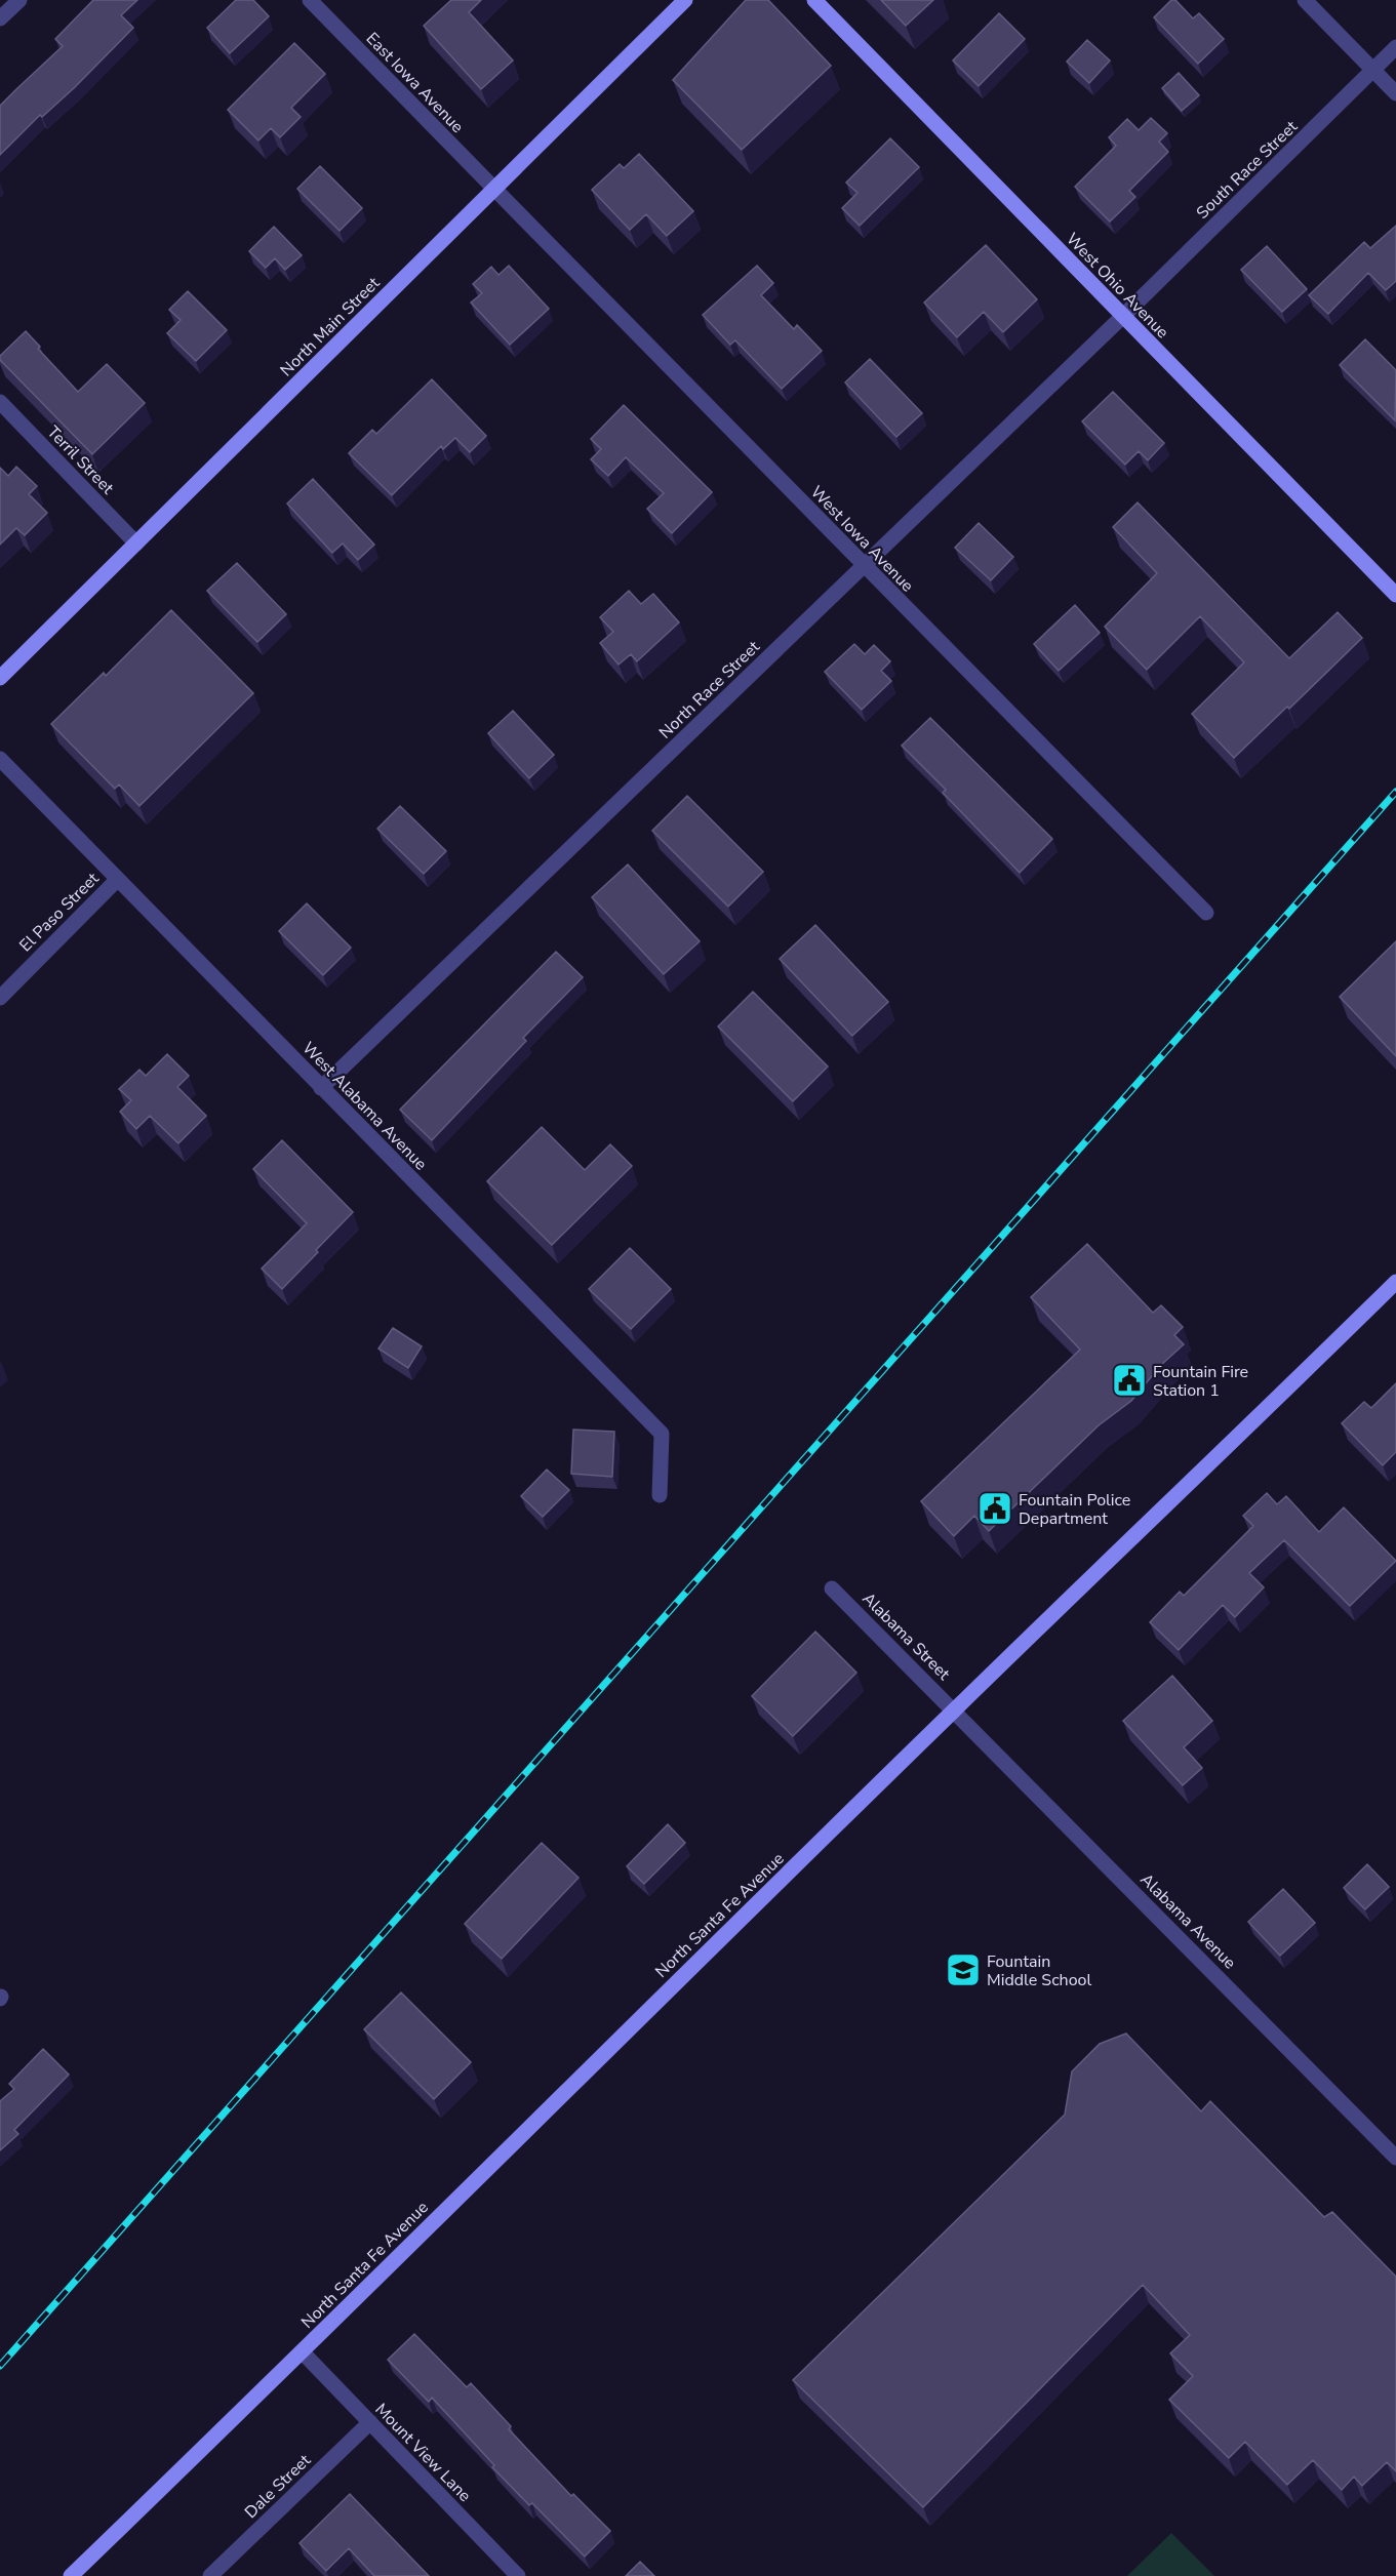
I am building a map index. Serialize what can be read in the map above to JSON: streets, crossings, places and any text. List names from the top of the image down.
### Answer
{
  "streets": {
    "main road": ["West Ohio Avenue", "North Main Street", "North Santa Fe Avenue"],
    "street": [
      "East Iowa Avenue",
      "South Race Street",
      "Terril Street",
      "West Iowa Avenue",
      "North Race Street",
      "El Paso Street",
      "West Alabama Avenue",
      "Alabama Street",
      "Alabama Avenue",
      "Mount View Lane",
      "Dale Street"
    ]
  },
  "crossings": [
    ["East Iowa Avenue", "North Main Street"],
    ["East Iowa Avenue", "West Iowa Avenue"],
    ["South Race Street", "West Ohio Avenue"],
    ["South Race Street", "North Race Street"],
    ["West Ohio Avenue", "North Race Street"],
    ["North Main Street", "Terril Street"],
    ["North Main Street", "West Iowa Avenue"],
    ["West Iowa Avenue", "North Race Street"],
    ["North Race Street", "West Alabama Avenue"],
    ["El Paso Street", "West Alabama Avenue"],
    ["Alabama Street", "North Santa Fe Avenue"],
    ["Alabama Street", "Alabama Avenue"],
    ["North Santa Fe Avenue", "Alabama Avenue"],
    ["North Santa Fe Avenue", "Mount View Lane"],
    ["Mount View Lane", "Dale Street"]
  ],
  "places": {
    "public building": ["Fountain Fire Station 1", "Fountain Police Department"],
    "school or university": ["Fountain Middle School"]
  }
}
